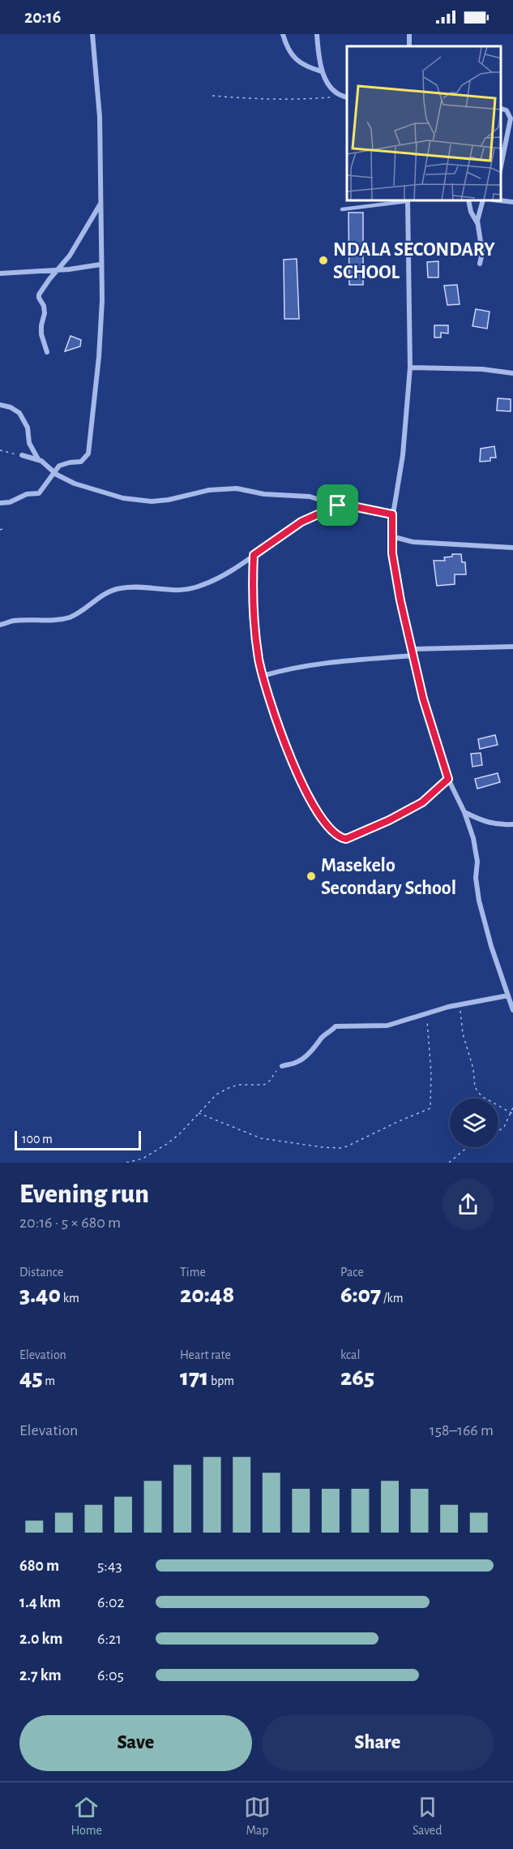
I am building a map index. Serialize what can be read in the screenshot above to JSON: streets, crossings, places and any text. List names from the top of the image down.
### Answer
{
  "places": ["NDALA SECONDARY SCHOOL", "Masekelo Secondary School"],
  "scale_bar": "100 m",
  "page": {
    "status": "20:16",
    "scale": "100 m",
    "heading": ["Evening run", "20:16 · 5 × 680 m"],
    "stats": [
      ["Distance", "3.40 km"],
      ["Time", "20:48"],
      ["Pace", "6:07 /km"],
      ["Elevation", "45 m"],
      ["Heart rate", "171 bpm"],
      ["kcal", "265"]
    ],
    "chart": ["Elevation", "158–166 m"],
    "list": [
      {
        "name": "680 m",
        "note": "5:43"
      },
      {
        "name": "1.4 km",
        "note": "6:02"
      },
      {
        "name": "2.0 km",
        "note": "6:21"
      },
      {
        "name": "2.7 km",
        "note": "6:05"
      }
    ],
    "buttons": ["Save", "Share"],
    "tabs": ["Home", "Map", "Saved"]
  }
}
